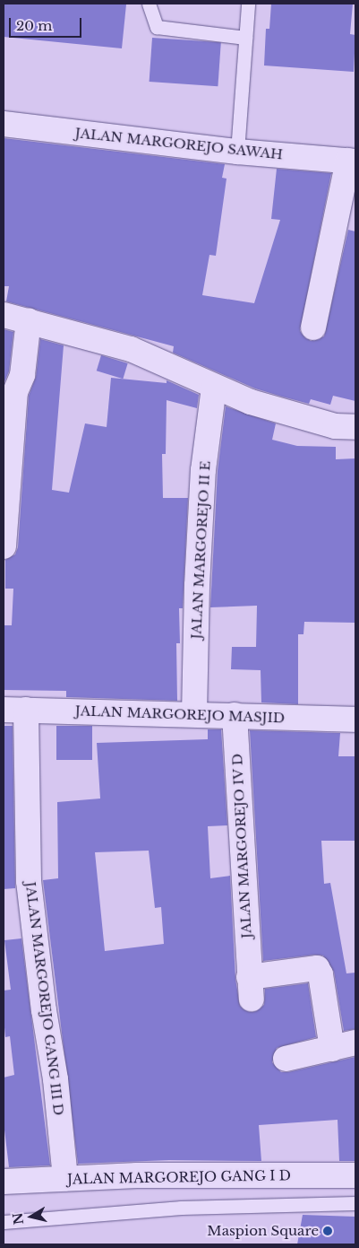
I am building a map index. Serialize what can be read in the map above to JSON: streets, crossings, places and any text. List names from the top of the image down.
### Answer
{
  "streets": {
    "street": [
      "JALAN MARGOREJO SAWAH",
      "JALAN MARGOREJO II E",
      "JALAN MARGOREJO MASJID",
      "JALAN MARGOREJO IV D",
      "JALAN MARGOREJO GANG III D",
      "JALAN MARGOREJO GANG I D"
    ]
  },
  "crossings": [
    ["JALAN MARGOREJO II E", "JALAN MARGOREJO MASJID"],
    ["JALAN MARGOREJO MASJID", "JALAN MARGOREJO IV D"],
    ["JALAN MARGOREJO MASJID", "JALAN MARGOREJO GANG III D"],
    ["JALAN MARGOREJO GANG III D", "JALAN MARGOREJO GANG I D"]
  ],
  "places": ["Maspion Square"],
  "scale_bar": "20 m",
  "north": "left"
}
